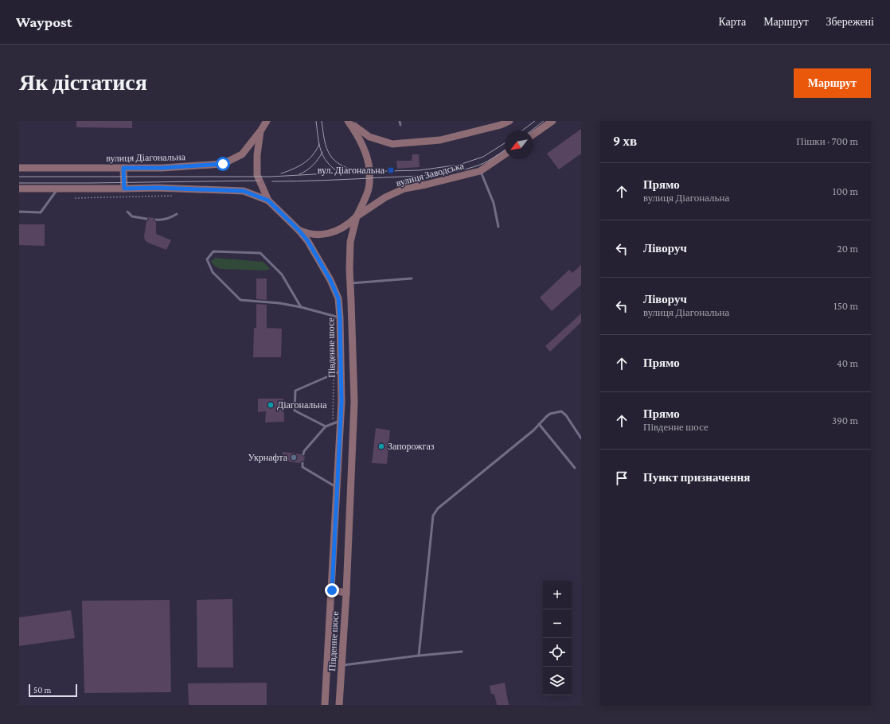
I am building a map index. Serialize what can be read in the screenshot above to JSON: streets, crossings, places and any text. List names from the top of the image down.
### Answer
{
  "streets": {
    "main road": ["вулиця Діагональна", "вулиця Заводська", "Південне шосе"]
  },
  "crossings": [
    ["вулиця Заводська", "Південне шосе"]
  ],
  "places": {
    "transit": ["вул. Діагональна"],
    "other": ["Діагональна", "Запорожгаз", "Укрнафта"]
  },
  "scale_bar": "50 m",
  "north": "bottom left",
  "page": {
    "header": "Waypost",
    "nav": ["Карта", "Маршрут", "Збережені"],
    "buttons": "Маршрут",
    "title": "Як дістатися",
    "heading": ["9 хв", "Пішки · 700 m"],
    "list": [
      ["Прямо", "вулиця Діагональна", "100 m"],
      ["Ліворуч", "20 m"],
      ["Ліворуч", "вулиця Діагональна", "150 m"],
      ["Прямо", "40 m"],
      ["Прямо", "Південне шосе", "390 m"],
      "Пункт призначення"
    ],
    "map_buttons": ["+", "−"],
    "scale": "50 m"
  }
}
